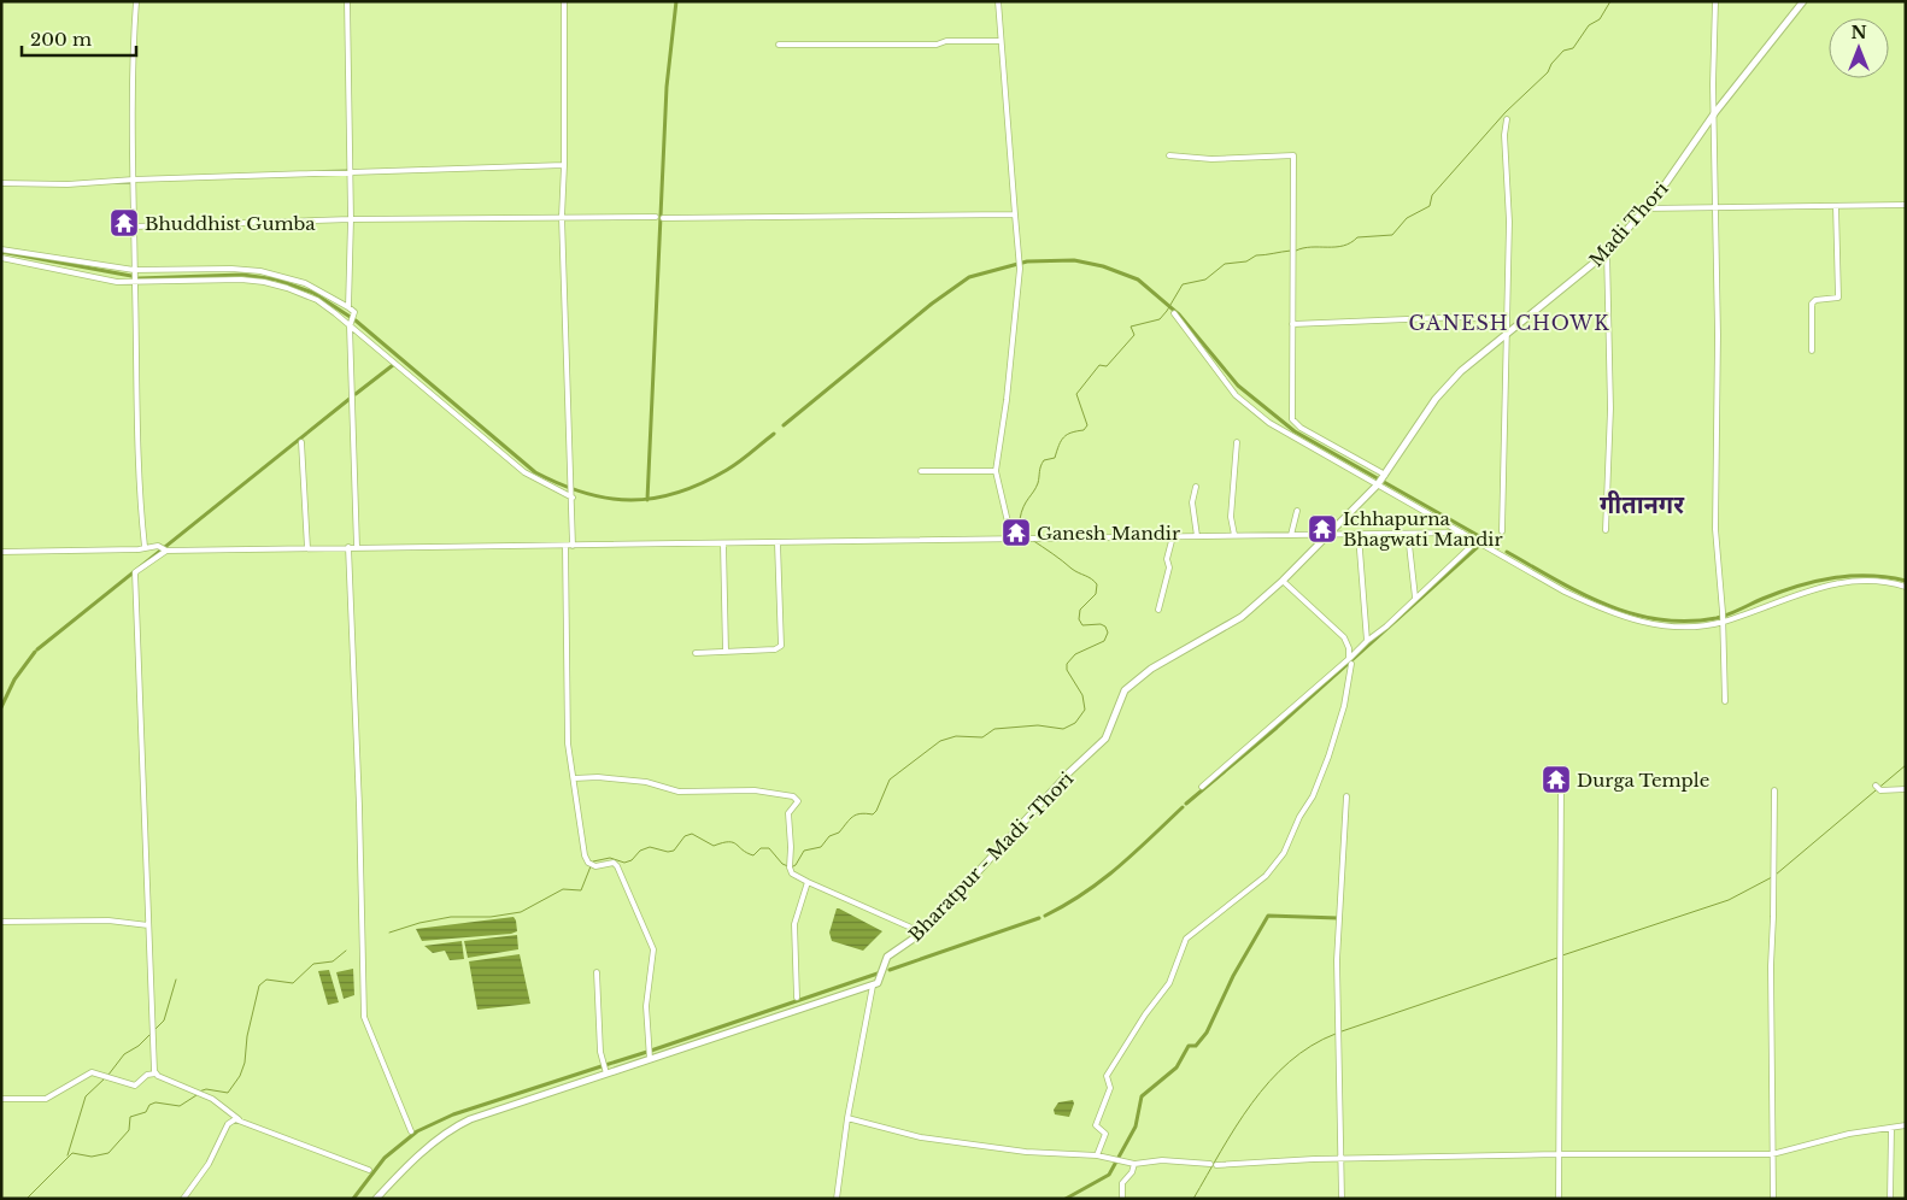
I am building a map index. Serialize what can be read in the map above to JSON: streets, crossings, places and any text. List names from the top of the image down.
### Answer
{
  "streets": {
    "main road": ["Madi Thori", "Bharatpur - Madi -Thori"]
  },
  "crossings": [
    ["Madi Thori", "Bharatpur - Madi -Thori"]
  ],
  "districts": ["GANESH CHOWK", "गीतानगर"],
  "places": {
    "temple": [
      "Bhuddhist Gumba",
      "Ichhapurna Bhagwati Mandir",
      "Ganesh Mandir",
      "Durga Temple"
    ]
  },
  "scale_bar": "200 m",
  "north": "top"
}
